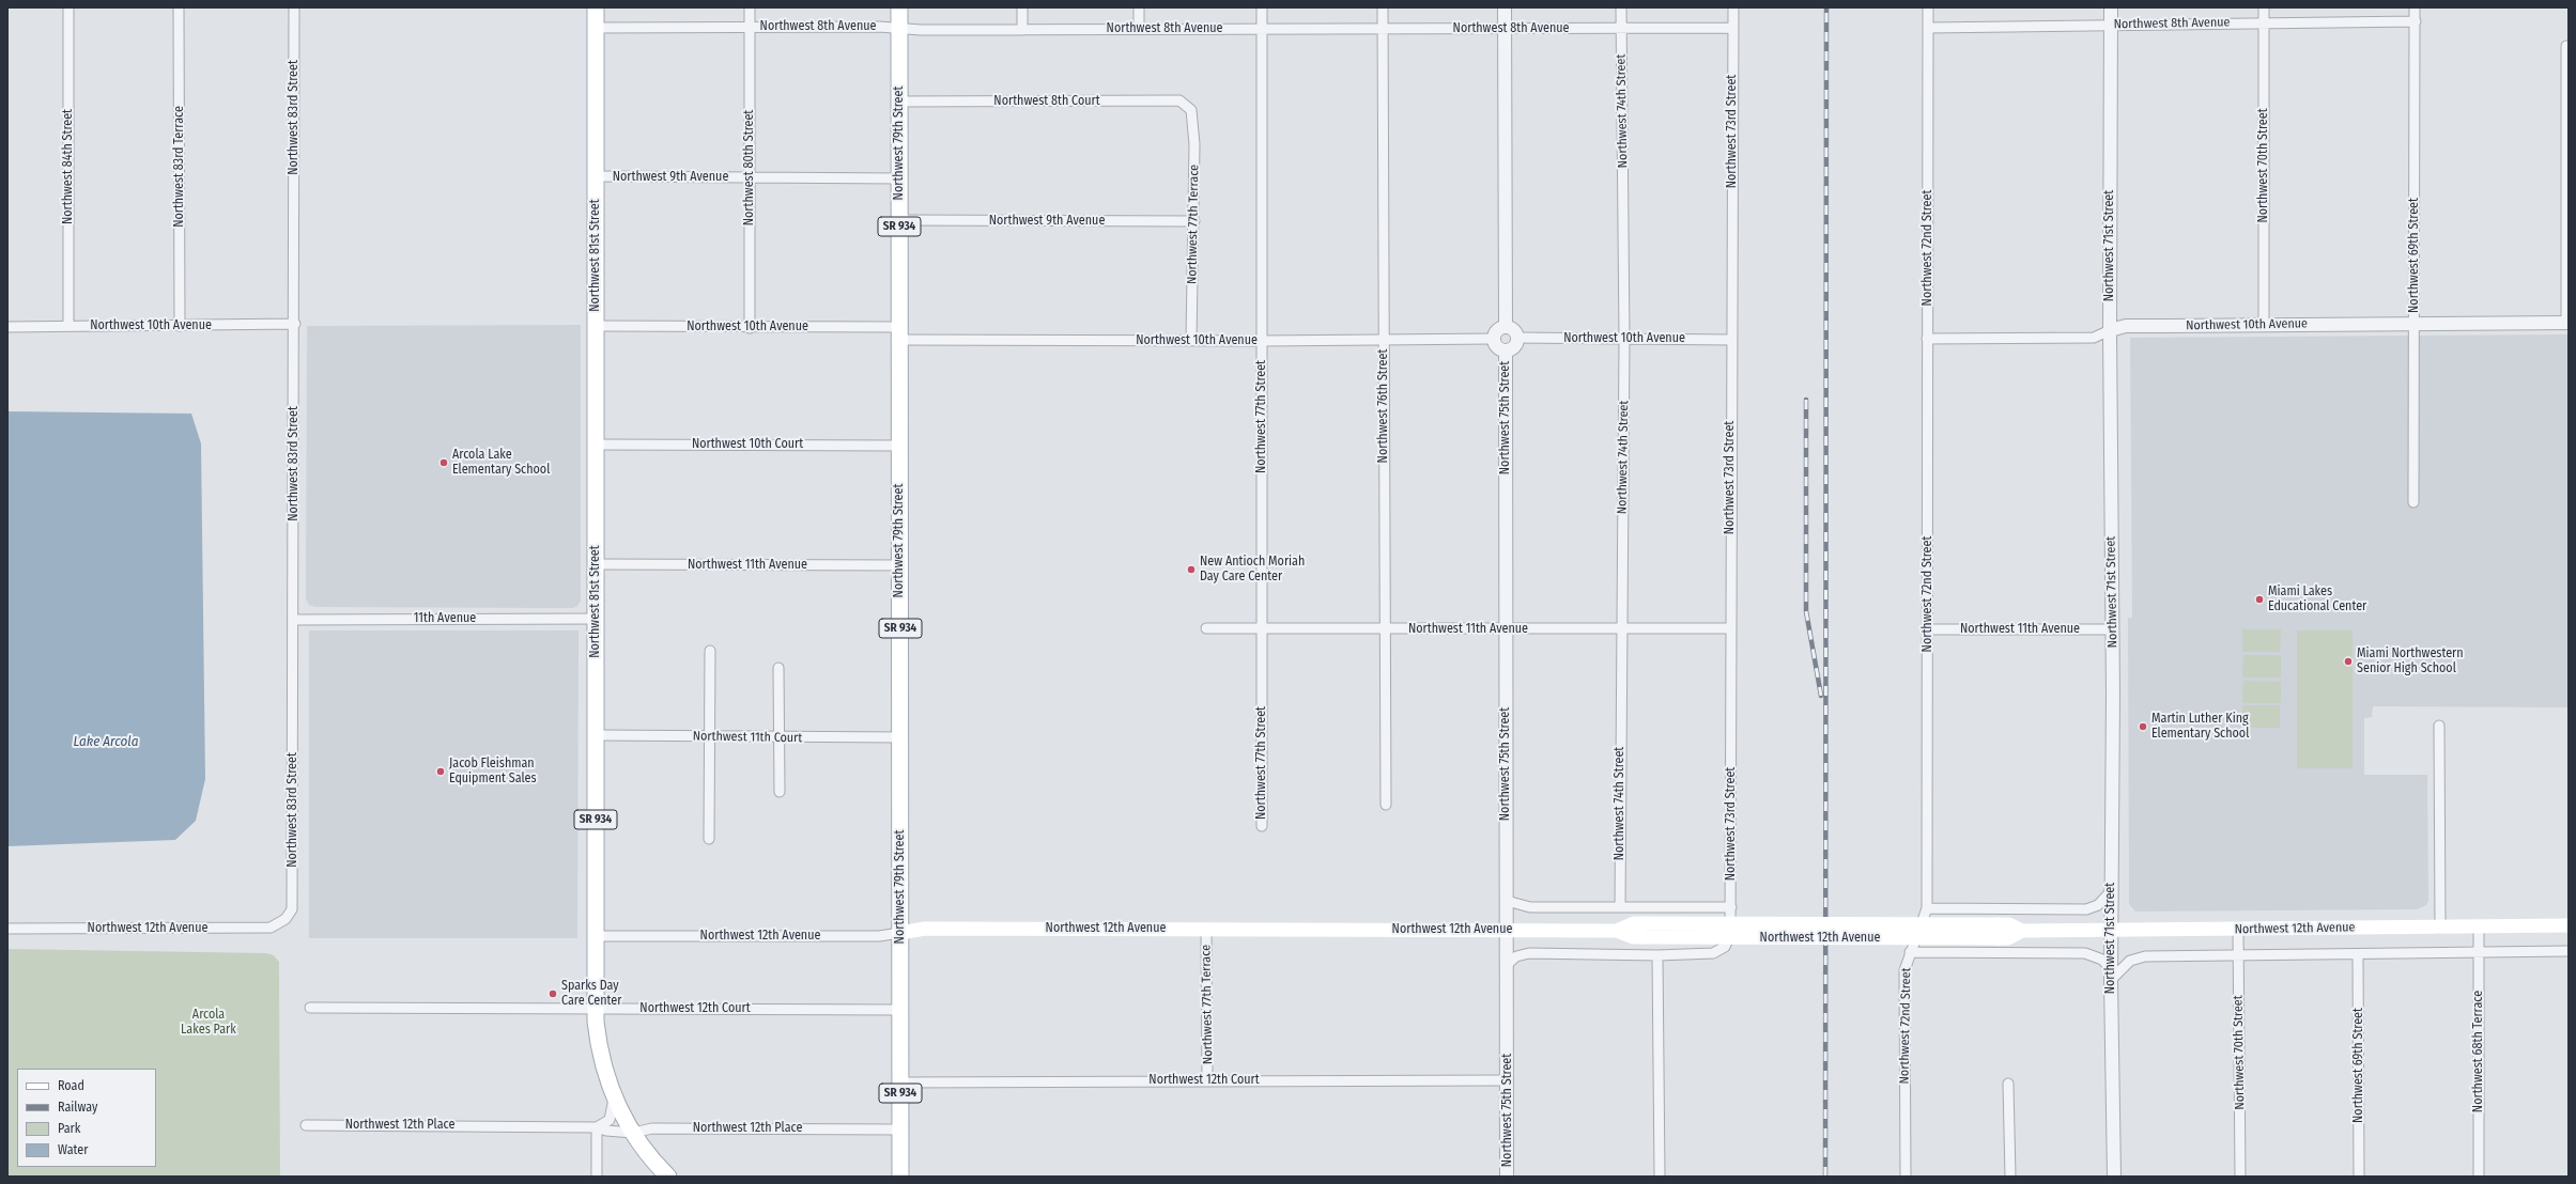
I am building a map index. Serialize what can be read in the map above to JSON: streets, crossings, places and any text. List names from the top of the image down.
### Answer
{
  "streets": {
    "main road": [
      "Northwest 79th Street",
      "SR 934",
      "Northwest 81st Street",
      "Northwest 12th Avenue"
    ],
    "street": [
      "Northwest 8th Avenue",
      "Northwest 8th Court",
      "Northwest 74th Street",
      "Northwest 83rd Street",
      "Northwest 73rd Street",
      "Northwest 70th Street",
      "Northwest 84th Street",
      "Northwest 83rd Terrace",
      "Northwest 80th Street",
      "Northwest 9th Avenue",
      "Northwest 77th Terrace",
      "Northwest 71st Street",
      "Northwest 72nd Street",
      "Northwest 69th Street",
      "Northwest 10th Avenue",
      "Northwest 76th Street",
      "Northwest 77th Street",
      "Northwest 75th Street",
      "Northwest 10th Court",
      "Northwest 11th Avenue",
      "11th Avenue",
      "Northwest 11th Court",
      "Northwest 12th Court",
      "Northwest 68th Terrace",
      "Northwest 12th Place"
    ]
  },
  "crossings": [
    ["Northwest 8th Avenue", "Northwest 74th Street"],
    ["Northwest 8th Avenue", "Northwest 73rd Street"],
    ["Northwest 8th Avenue", "Northwest 79th Street"],
    ["Northwest 8th Avenue", "Northwest 70th Street"],
    ["Northwest 8th Avenue", "Northwest 80th Street"],
    ["Northwest 8th Avenue", "Northwest 71st Street"],
    ["Northwest 8th Avenue", "Northwest 72nd Street"],
    ["Northwest 8th Avenue", "Northwest 81st Street"],
    ["Northwest 8th Avenue", "Northwest 69th Street"],
    ["Northwest 8th Avenue", "Northwest 76th Street"],
    ["Northwest 8th Avenue", "Northwest 77th Street"],
    ["Northwest 8th Court", "Northwest 79th Street"],
    ["Northwest 8th Court", "Northwest 77th Terrace"],
    ["Northwest 74th Street", "Northwest 10th Avenue"],
    ["Northwest 74th Street", "Northwest 11th Avenue"],
    ["Northwest 74th Street", "Northwest 12th Avenue"],
    ["Northwest 83rd Street", "Northwest 10th Avenue"],
    ["Northwest 83rd Street", "11th Avenue"],
    ["Northwest 83rd Street", "Northwest 12th Avenue"],
    ["Northwest 73rd Street", "Northwest 10th Avenue"],
    ["Northwest 73rd Street", "Northwest 11th Avenue"],
    ["Northwest 73rd Street", "Northwest 12th Avenue"],
    ["Northwest 79th Street", "Northwest 9th Avenue"],
    ["Northwest 79th Street", "Northwest 10th Avenue"],
    ["Northwest 79th Street", "Northwest 10th Court"],
    ["Northwest 79th Street", "Northwest 11th Avenue"],
    ["Northwest 79th Street", "Northwest 11th Court"],
    ["Northwest 79th Street", "Northwest 12th Avenue"],
    ["Northwest 79th Street", "Northwest 12th Court"],
    ["Northwest 79th Street", "Northwest 12th Place"],
    ["Northwest 70th Street", "Northwest 10th Avenue"],
    ["Northwest 70th Street", "Northwest 12th Avenue"],
    ["Northwest 84th Street", "Northwest 10th Avenue"],
    ["Northwest 83rd Terrace", "Northwest 10th Avenue"],
    ["Northwest 80th Street", "Northwest 9th Avenue"],
    ["Northwest 80th Street", "Northwest 10th Avenue"],
    ["Northwest 9th Avenue", "Northwest 77th Terrace"],
    ["Northwest 9th Avenue", "Northwest 81st Street"],
    ["Northwest 77th Terrace", "Northwest 10th Avenue"],
    ["Northwest 77th Terrace", "Northwest 12th Avenue"],
    ["Northwest 77th Terrace", "Northwest 12th Court"],
    ["Northwest 71st Street", "Northwest 10th Avenue"],
    ["Northwest 71st Street", "Northwest 11th Avenue"],
    ["Northwest 71st Street", "Northwest 12th Avenue"],
    ["Northwest 72nd Street", "Northwest 10th Avenue"],
    ["Northwest 72nd Street", "Northwest 11th Avenue"],
    ["Northwest 81st Street", "Northwest 10th Avenue"],
    ["Northwest 81st Street", "Northwest 10th Court"],
    ["Northwest 81st Street", "Northwest 11th Avenue"],
    ["Northwest 81st Street", "11th Avenue"],
    ["Northwest 81st Street", "Northwest 11th Court"],
    ["Northwest 81st Street", "Northwest 12th Avenue"],
    ["Northwest 81st Street", "Northwest 12th Court"],
    ["Northwest 81st Street", "Northwest 12th Place"],
    ["Northwest 69th Street", "Northwest 10th Avenue"],
    ["Northwest 69th Street", "Northwest 12th Avenue"],
    ["Northwest 10th Avenue", "Northwest 76th Street"],
    ["Northwest 10th Avenue", "Northwest 77th Street"],
    ["Northwest 10th Avenue", "Northwest 75th Street"],
    ["Northwest 76th Street", "Northwest 11th Avenue"],
    ["Northwest 77th Street", "Northwest 11th Avenue"],
    ["Northwest 75th Street", "Northwest 11th Avenue"],
    ["Northwest 75th Street", "Northwest 12th Avenue"],
    ["Northwest 75th Street", "Northwest 12th Court"],
    ["Northwest 12th Avenue", "Northwest 68th Terrace"]
  ],
  "water": ["Lake Arcola"],
  "parks": ["Arcola Lakes Park"],
  "places": [
    "Arcola Lake Elementary School",
    "New Antioch Moriah Day Care Center",
    "Miami Lakes Educational Center",
    "Miami Northwestern Senior High School",
    "Martin Luther King Elementary School",
    "Jacob Fleishman Equipment Sales",
    "Sparks Day Care Center"
  ],
  "legend": [
    "Road",
    "Railway",
    "Park",
    "Water"
  ]
}
